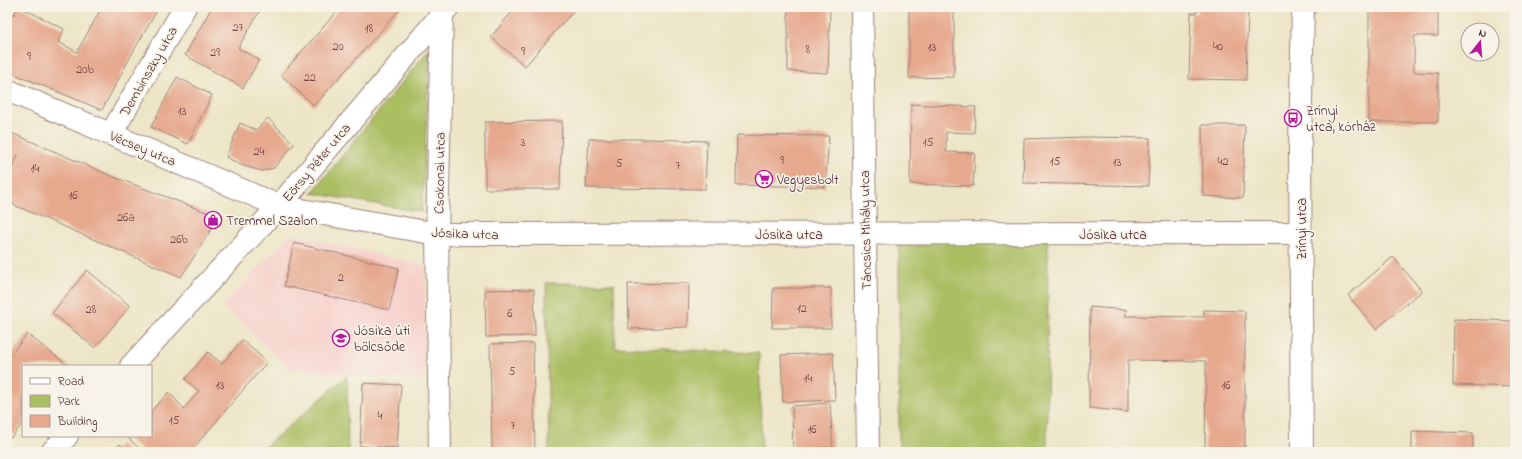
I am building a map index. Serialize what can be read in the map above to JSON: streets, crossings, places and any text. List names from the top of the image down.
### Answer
{
  "streets": {
    "street": [
      "Dembinszky utca",
      "Vécsey utca",
      "Eörsy Péter utca",
      "Csokonai utca",
      "Zrínyi utca",
      "Táncsics Mihály utca",
      "Jósika utca"
    ]
  },
  "crossings": [
    ["Dembinszky utca", "Vécsey utca"],
    ["Vécsey utca", "Eörsy Péter utca"],
    ["Vécsey utca", "Jósika utca"],
    ["Eörsy Péter utca", "Csokonai utca"],
    ["Eörsy Péter utca", "Jósika utca"],
    ["Csokonai utca", "Jósika utca"],
    ["Zrínyi utca", "Jósika utca"],
    ["Táncsics Mihály utca", "Jósika utca"]
  ],
  "places": {
    "bus stop": ["Zrínyi utca, kórház"],
    "supermarket": ["Vegyesbolt"],
    "shop": ["Tremmel Szalon"],
    "school or university": ["Jósika úti bölcsőde"]
  },
  "house_numbers": [
    "27",
    "18",
    "20",
    "40",
    "13",
    "8",
    "9",
    "29",
    "9",
    "20b",
    "22",
    "13",
    "3",
    "15",
    "24",
    "9",
    "15",
    "42",
    "13",
    "5",
    "7",
    "14",
    "16",
    "26a",
    "26b",
    "2",
    "12",
    "28",
    "6",
    "5",
    "14",
    "13",
    "16",
    "4",
    "15",
    "7",
    "16"
  ],
  "legend": ["Road", "Park", "Building"],
  "north": "top"
}
